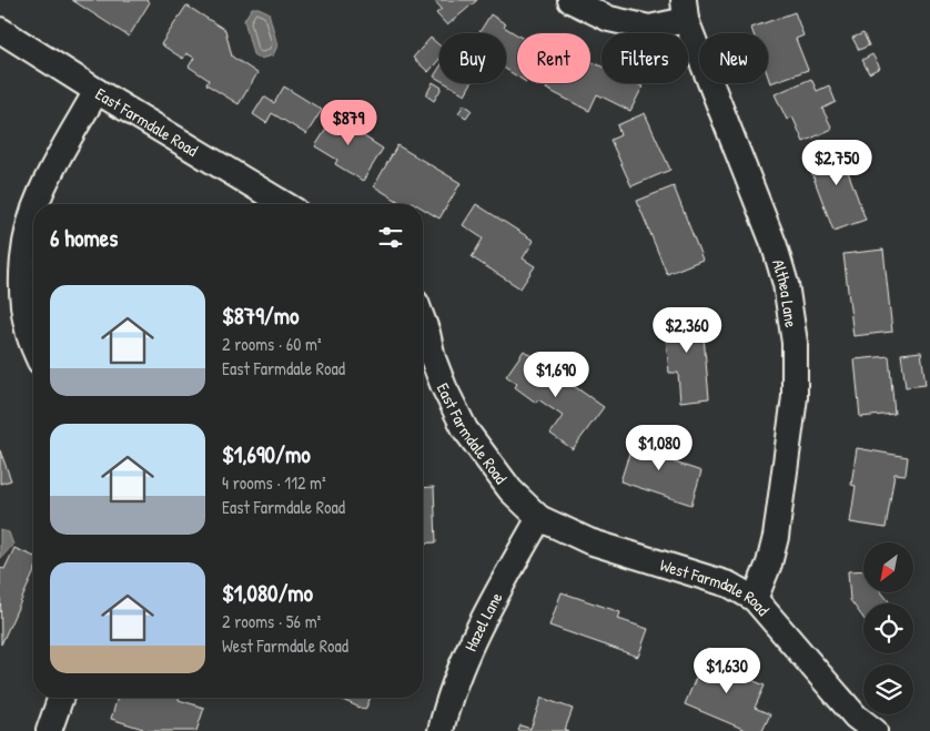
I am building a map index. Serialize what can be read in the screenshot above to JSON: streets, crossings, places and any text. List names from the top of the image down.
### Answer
{
  "streets": {
    "street": [
      "East Farmdale Road",
      "Althea Lane",
      "West Farmdale Road",
      "Hazel Lane"
    ]
  },
  "crossings": [
    ["East Farmdale Road", "West Farmdale Road"],
    ["East Farmdale Road", "Hazel Lane"],
    ["Althea Lane", "West Farmdale Road"],
    ["West Farmdale Road", "Hazel Lane"]
  ],
  "north": "bottom left",
  "page": {
    "chip": [
      "Buy",
      "Rent",
      "Filters",
      "New"
    ],
    "price": [
      "$879",
      "$2,750",
      "$2,360",
      "$1,690",
      "$1,080",
      "$1,630"
    ],
    "heading": "6 homes",
    "list": [
      {
        "name": "$879/mo",
        "note": "2 rooms · 60 m² · East Farmdale Road"
      },
      {
        "name": "$1,690/mo",
        "note": "4 rooms · 112 m² · East Farmdale Road"
      },
      {
        "name": "$1,080/mo",
        "note": "2 rooms · 56 m² · West Farmdale Road"
      }
    ]
  }
}
